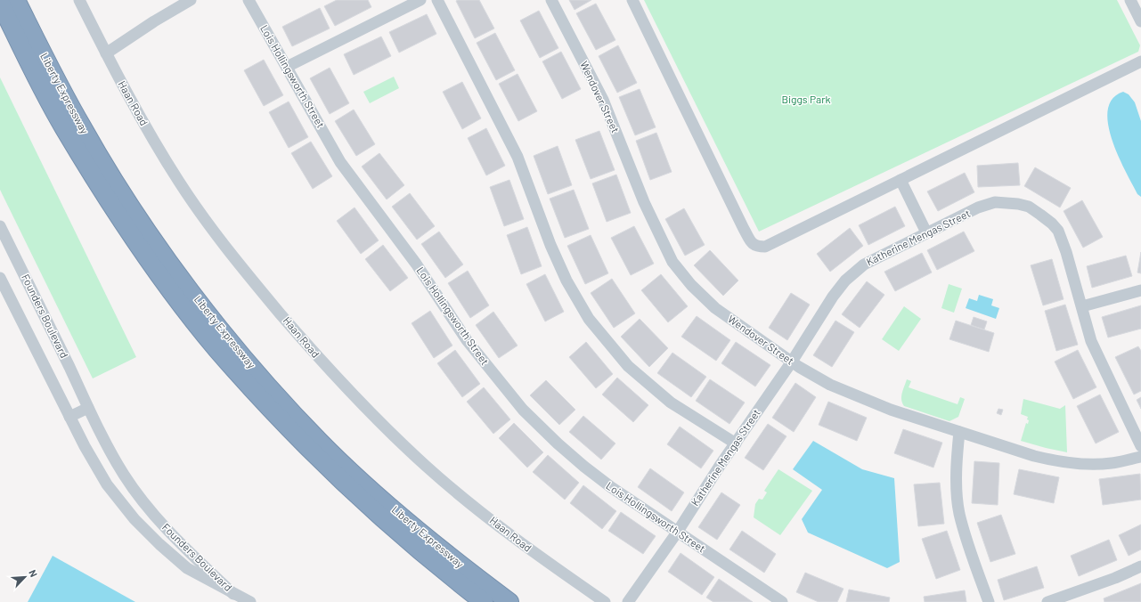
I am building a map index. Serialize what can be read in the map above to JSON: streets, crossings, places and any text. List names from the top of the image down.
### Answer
{
  "streets": {
    "highway": ["Liberty Expressway"],
    "street": [
      "Lois Hollingsworth Street",
      "Wendover Street",
      "Haan Road",
      "Katherine Mengas Street",
      "Founders Boulevard"
    ]
  },
  "crossings": [
    ["Lois Hollingsworth Street", "Katherine Mengas Street"],
    ["Wendover Street", "Katherine Mengas Street"]
  ],
  "parks": ["Biggs Park"],
  "north": "top right"
}
